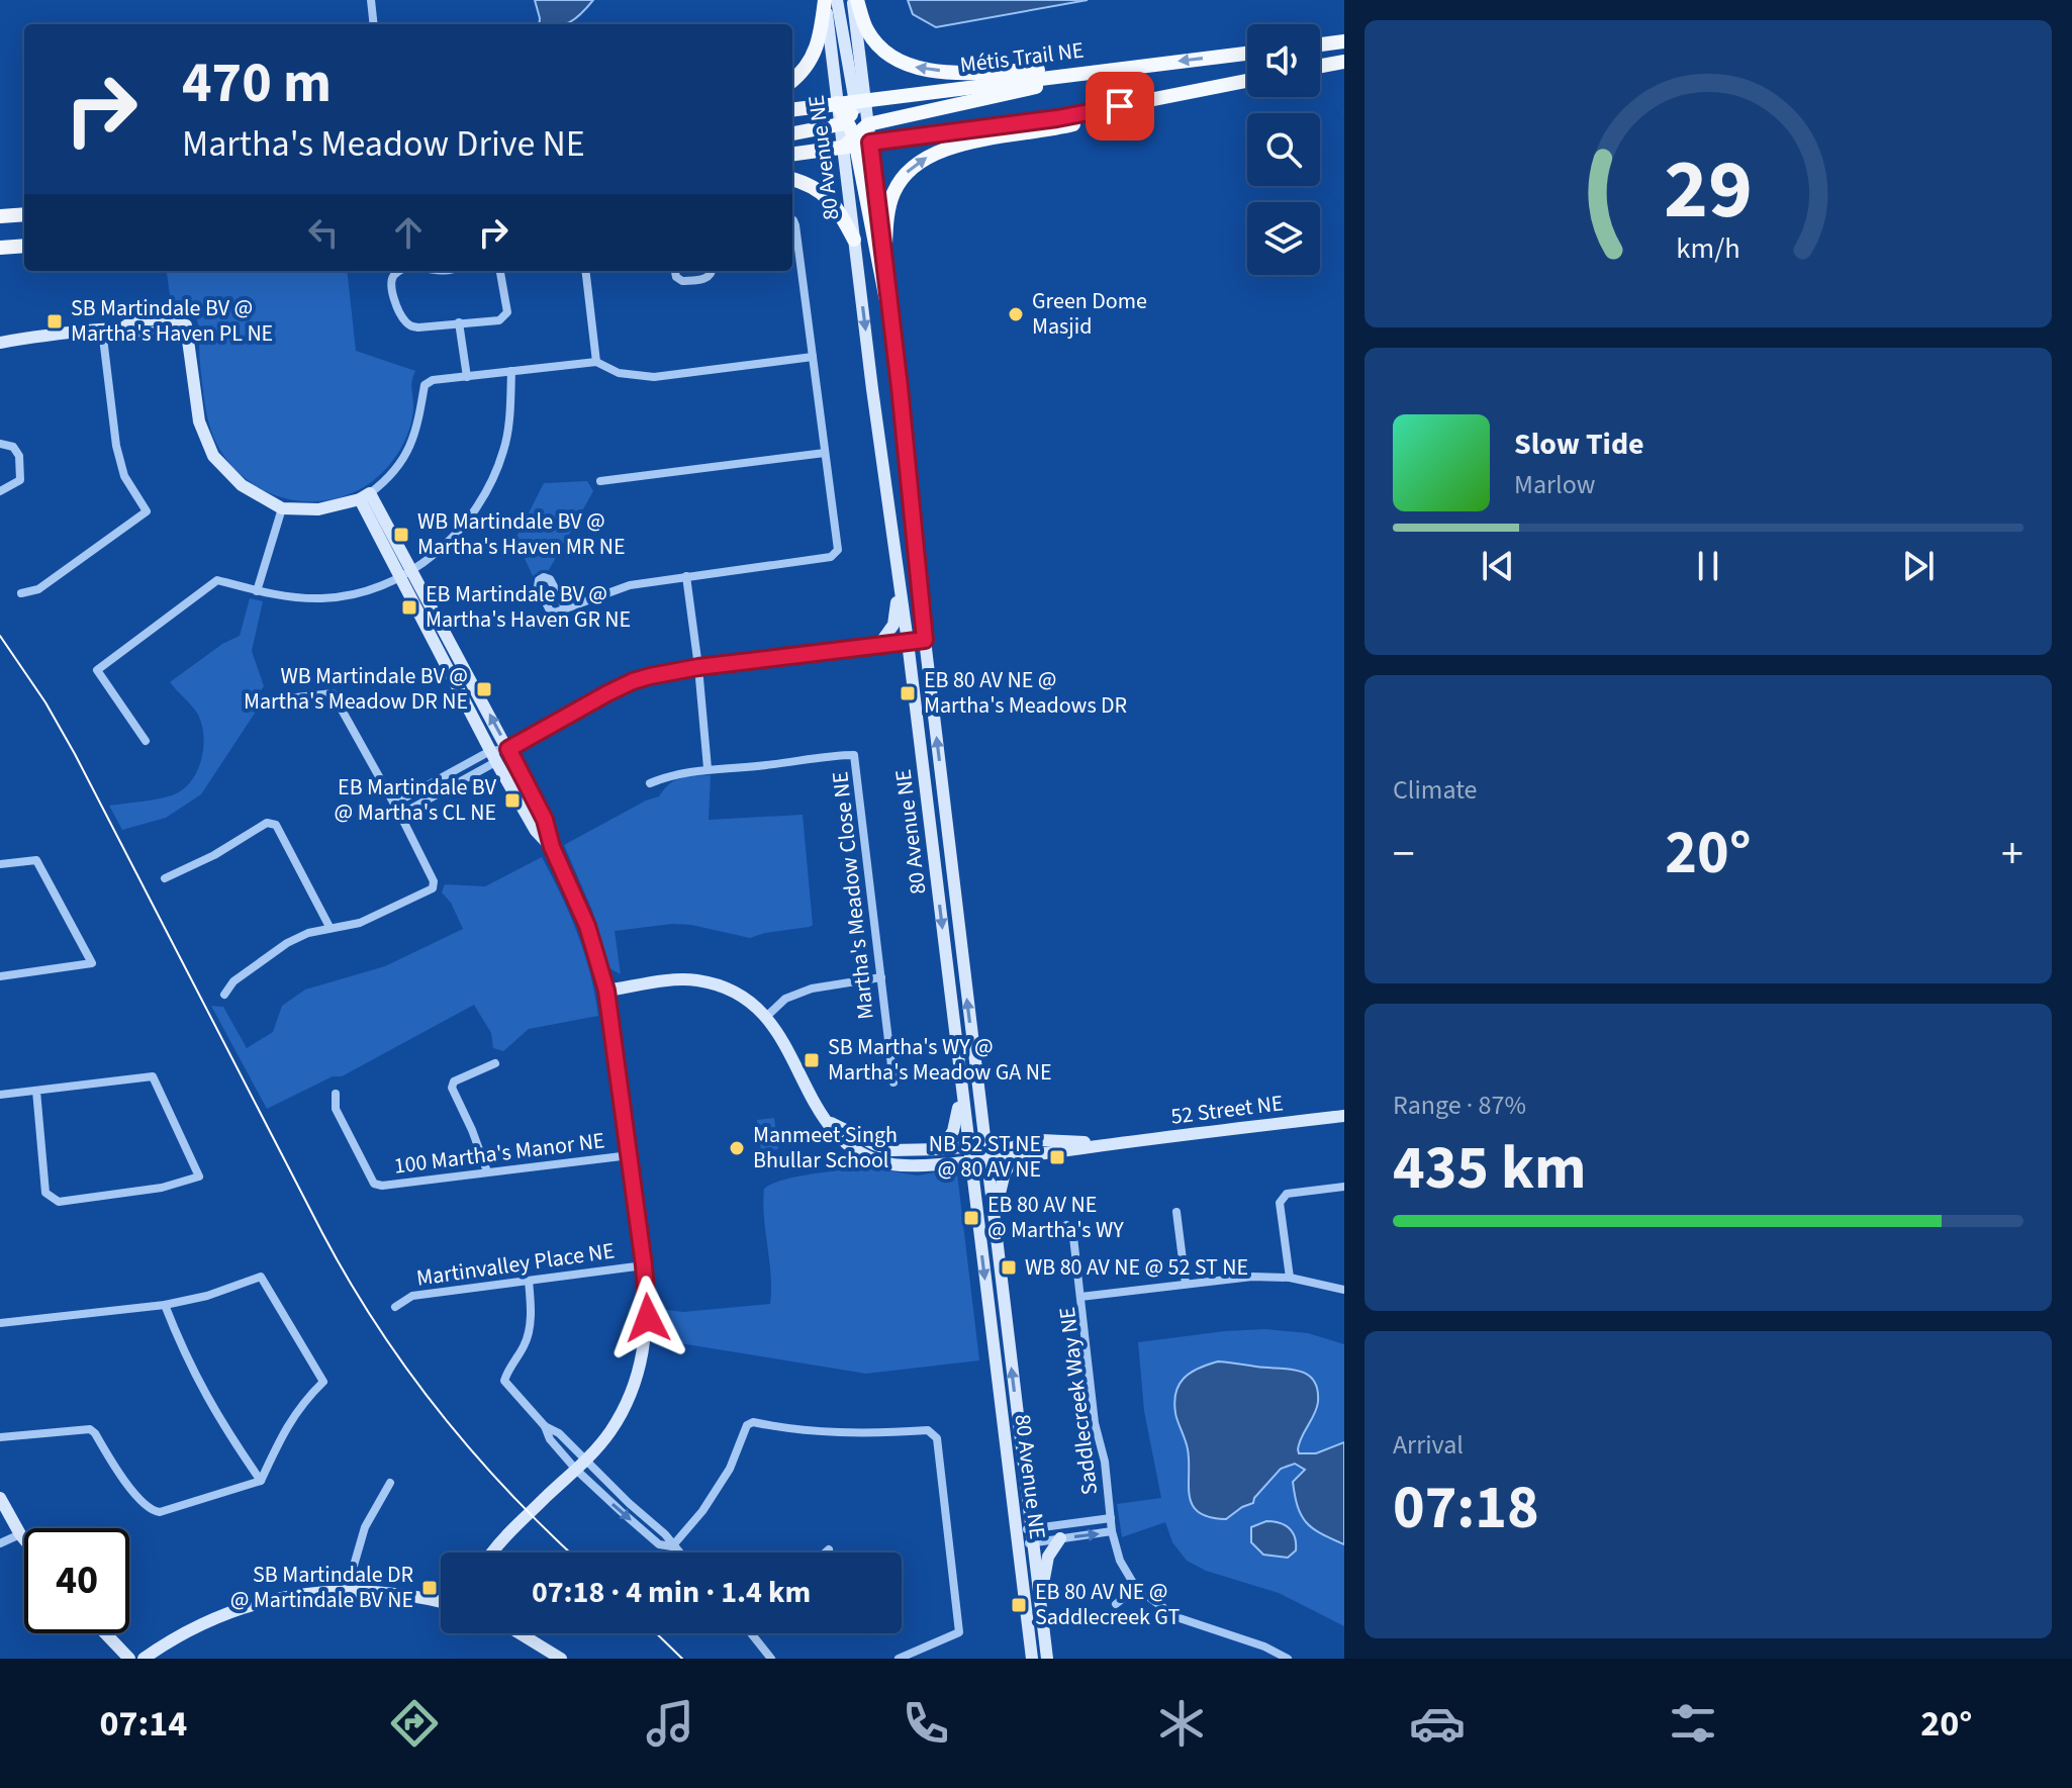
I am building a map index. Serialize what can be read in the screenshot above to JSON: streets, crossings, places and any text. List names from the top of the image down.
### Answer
{
  "streets": {
    "main road": ["Métis Trail NE"],
    "street": [
      "80 Avenue NE",
      "Martha's Meadow Close NE",
      "52 Street NE",
      "100 Martha's Manor NE",
      "Martinvalley Place NE",
      "Saddlecreek Way NE"
    ]
  },
  "crossings": [
    ["Métis Trail NE", "80 Avenue NE"],
    ["80 Avenue NE", "52 Street NE"]
  ],
  "places": {
    "other": ["Green Dome Masjid", "Manmeet Singh Bhullar School"],
    "transit": [
      "SB Martindale BV @ Martha's Haven PL NE",
      "WB Martindale BV @ Martha's Haven MR NE",
      "EB Martindale BV @ Martha's Haven GR NE",
      "WB Martindale BV @ Martha's Meadow DR NE",
      "EB 80 AV NE @ Martha's Meadows DR",
      "EB Martindale BV @ Martha's CL NE",
      "SB Martha's WY @ Martha's Meadow GA NE",
      "NB 52 ST NE @ 80 AV NE",
      "EB 80 AV NE @ Martha's WY",
      "WB 80 AV NE @ 52 ST NE",
      "SB Martindale DR @ Martindale BV NE",
      "EB 80 AV NE @ Saddlecreek GT"
    ]
  },
  "page": {
    "turn": ["470 m", "Martha's Meadow Drive NE"],
    "song": ["Slow Tide", "Marlow"],
    "tile": [
      "Climate",
      ["Range · 87%", "435 km"],
      ["Arrival", "07:18"]
    ],
    "heat": ["−", "20°", "+"],
    "limit": "40",
    "trip": "07:18 · 4 min · 1.4 km",
    "tabs": ["07:14", "20°"],
    "gauge": ["29", "km/h"]
  }
}
